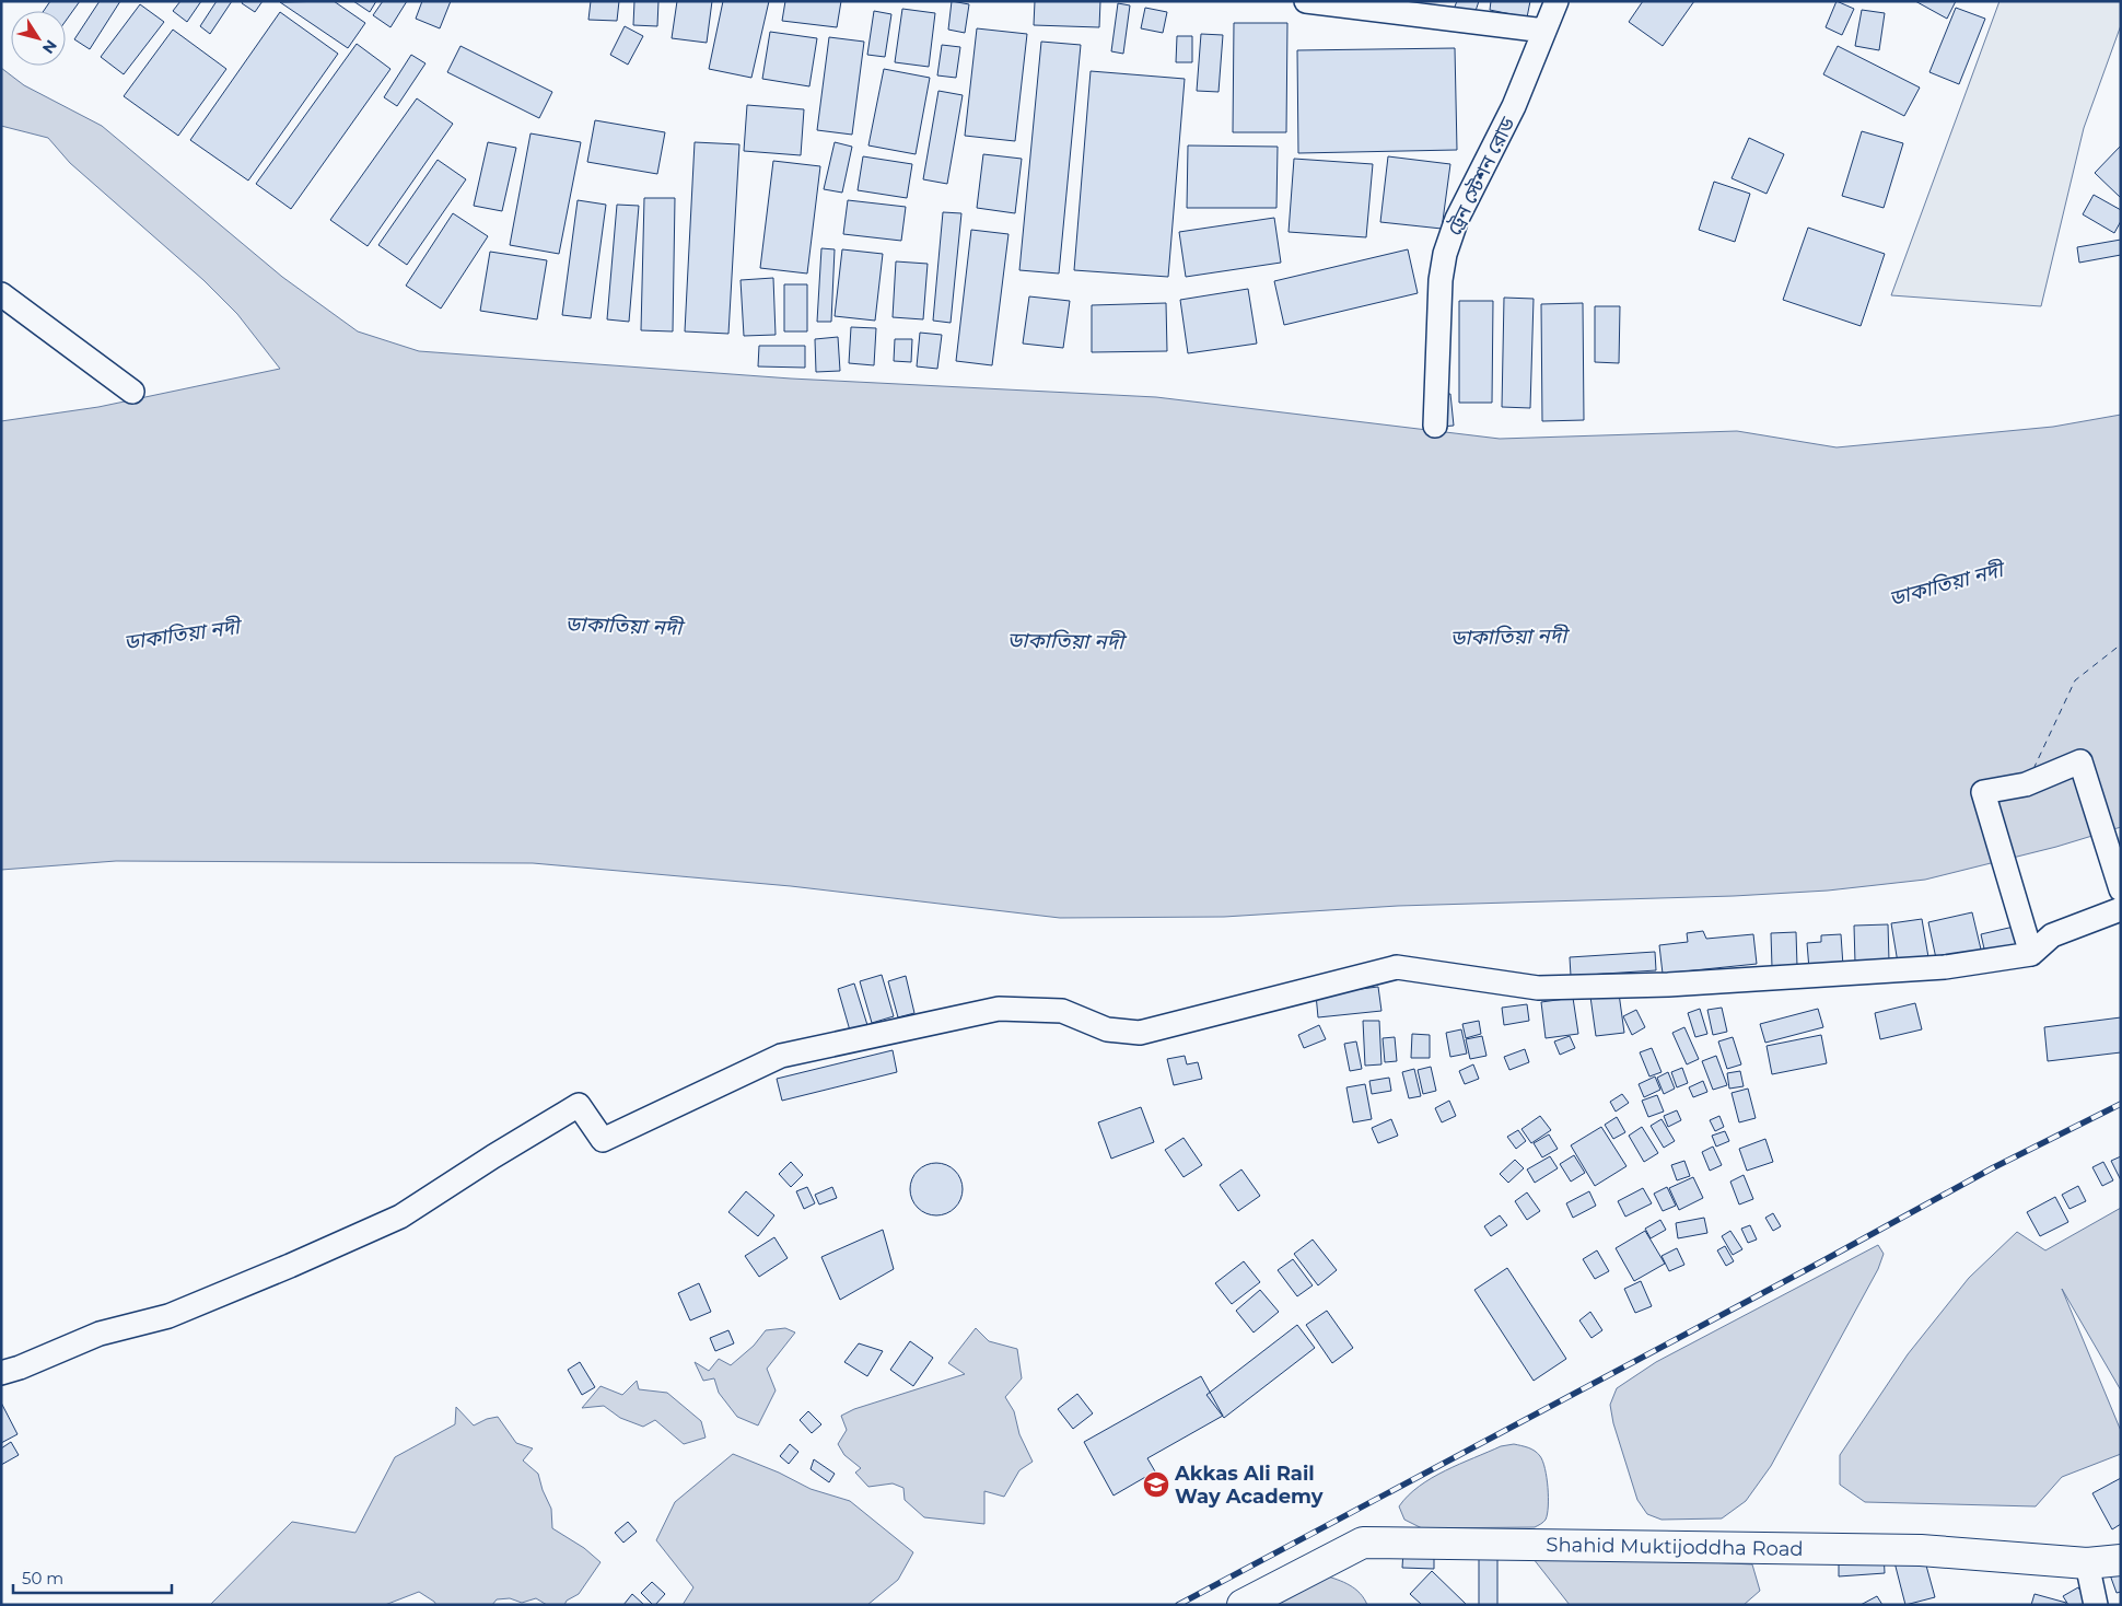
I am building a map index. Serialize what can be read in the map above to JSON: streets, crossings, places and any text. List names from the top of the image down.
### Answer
{
  "streets": {
    "main road": ["Shahid Muktijoddha Road"],
    "street": ["ট্রেন স্টেশন রোড"]
  },
  "water": ["ডাকাতিয়া নদী"],
  "places": {
    "school or university": ["Akkas Ali Rail Way Academy"]
  },
  "scale_bar": "50 m",
  "north": "bottom right"
}
